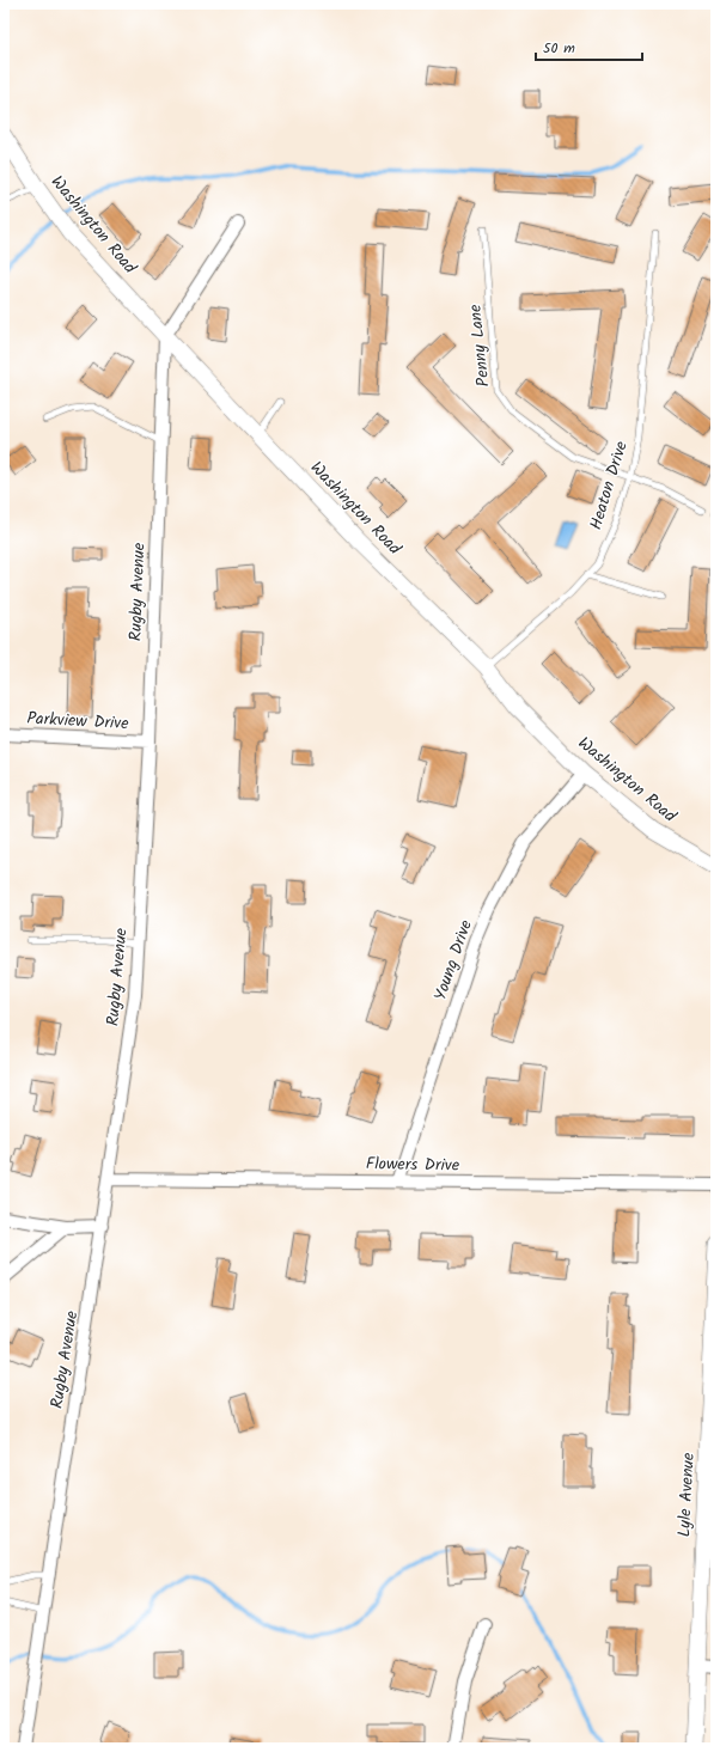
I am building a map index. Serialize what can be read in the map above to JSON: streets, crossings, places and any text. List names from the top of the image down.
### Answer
{
  "streets": {
    "street": [
      "Washington Road",
      "Rugby Avenue",
      "Parkview Drive",
      "Young Drive",
      "Flowers Drive",
      "Lyle Avenue"
    ],
    "lane": ["Penny Lane", "Heaton Drive"]
  },
  "crossings": [
    ["Washington Road", "Heaton Drive"],
    ["Washington Road", "Rugby Avenue"],
    ["Washington Road", "Young Drive"],
    ["Penny Lane", "Heaton Drive"],
    ["Rugby Avenue", "Parkview Drive"],
    ["Rugby Avenue", "Flowers Drive"],
    ["Young Drive", "Flowers Drive"]
  ],
  "scale_bar": "50 m"
}
